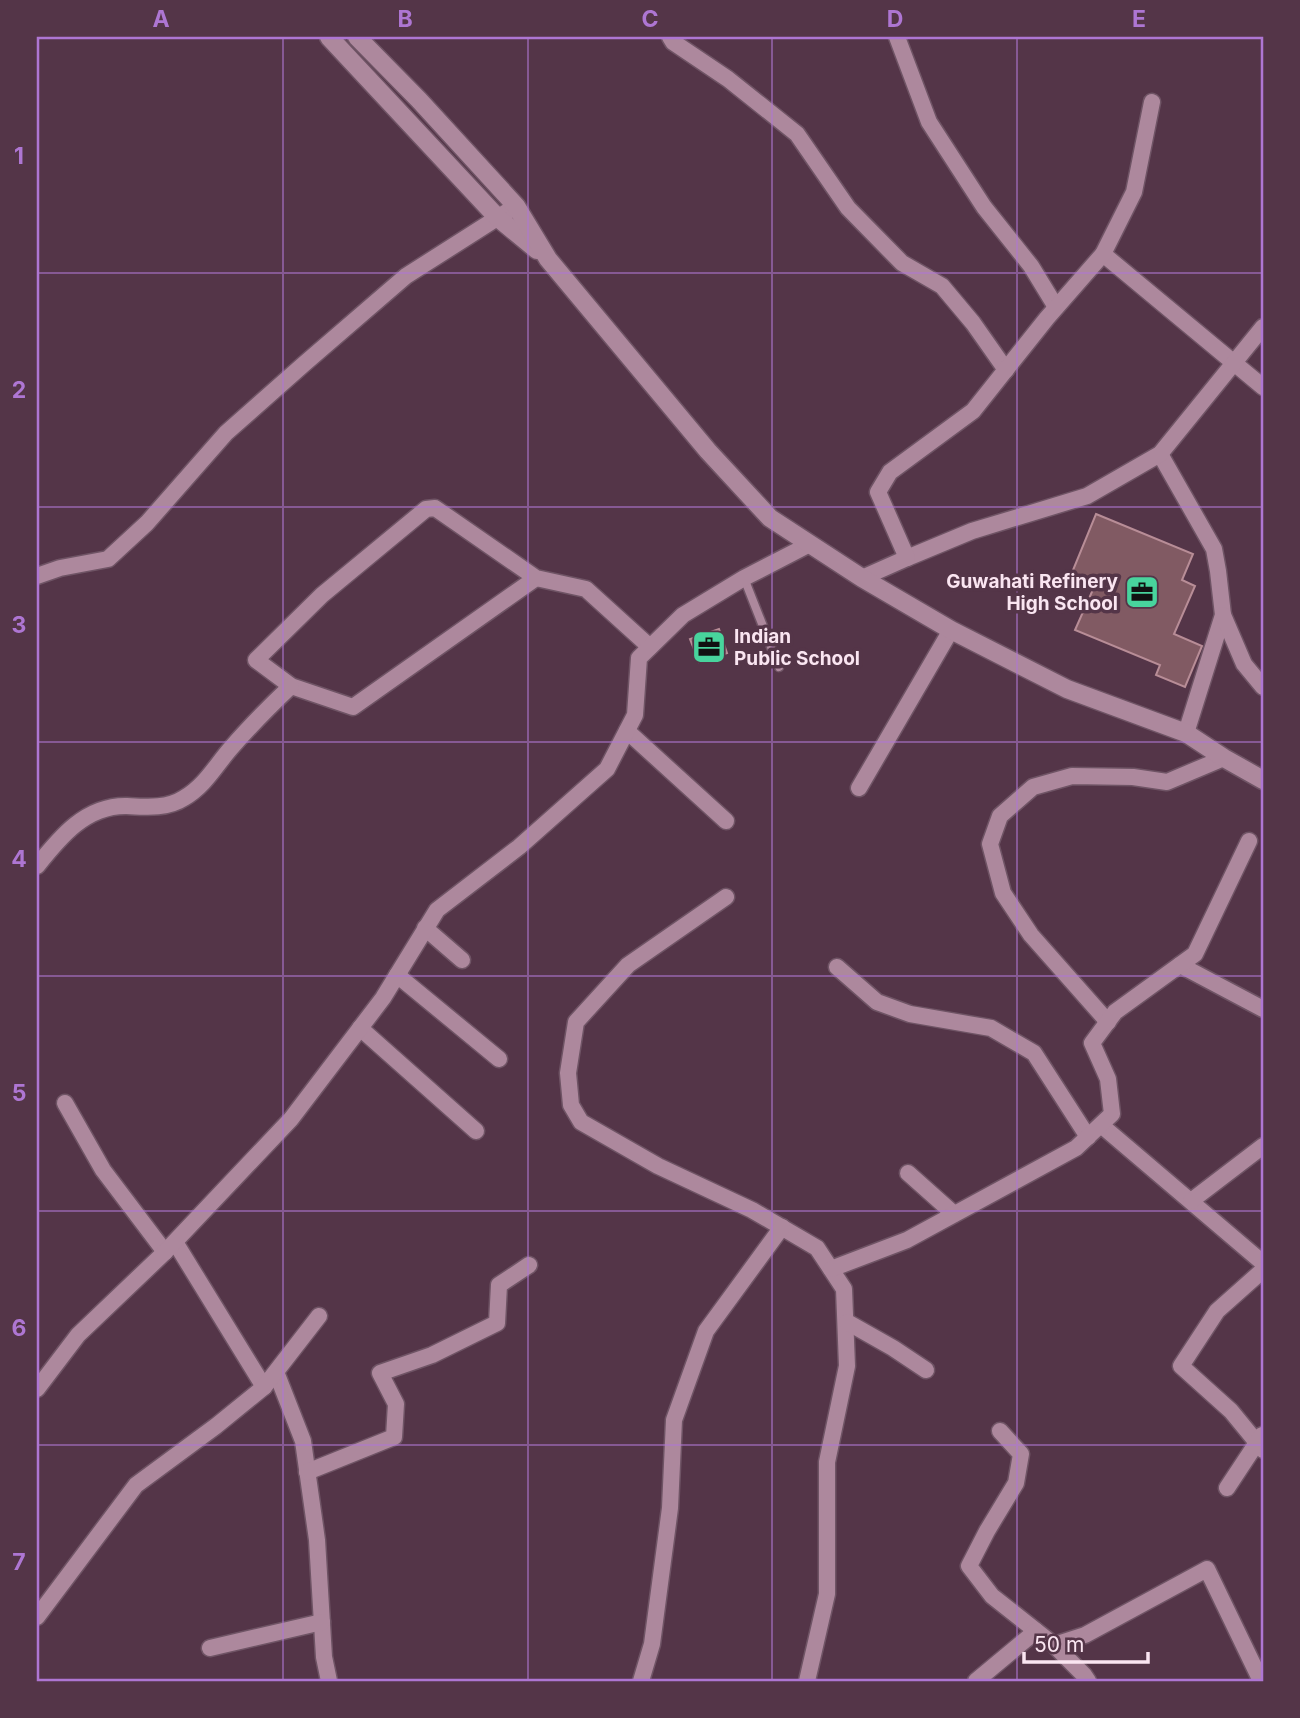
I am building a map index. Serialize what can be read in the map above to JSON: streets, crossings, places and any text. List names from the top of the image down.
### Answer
{
  "places": {
    "office": ["Guwahati Refinery High School", "Indian Public School"]
  },
  "scale_bar": "50 m",
  "grid": {
    "columns": [
      "A",
      "B",
      "C",
      "D",
      "E"
    ],
    "rows": [
      "1",
      "2",
      "3",
      "4",
      "5",
      "6",
      "7"
    ]
  }
}
